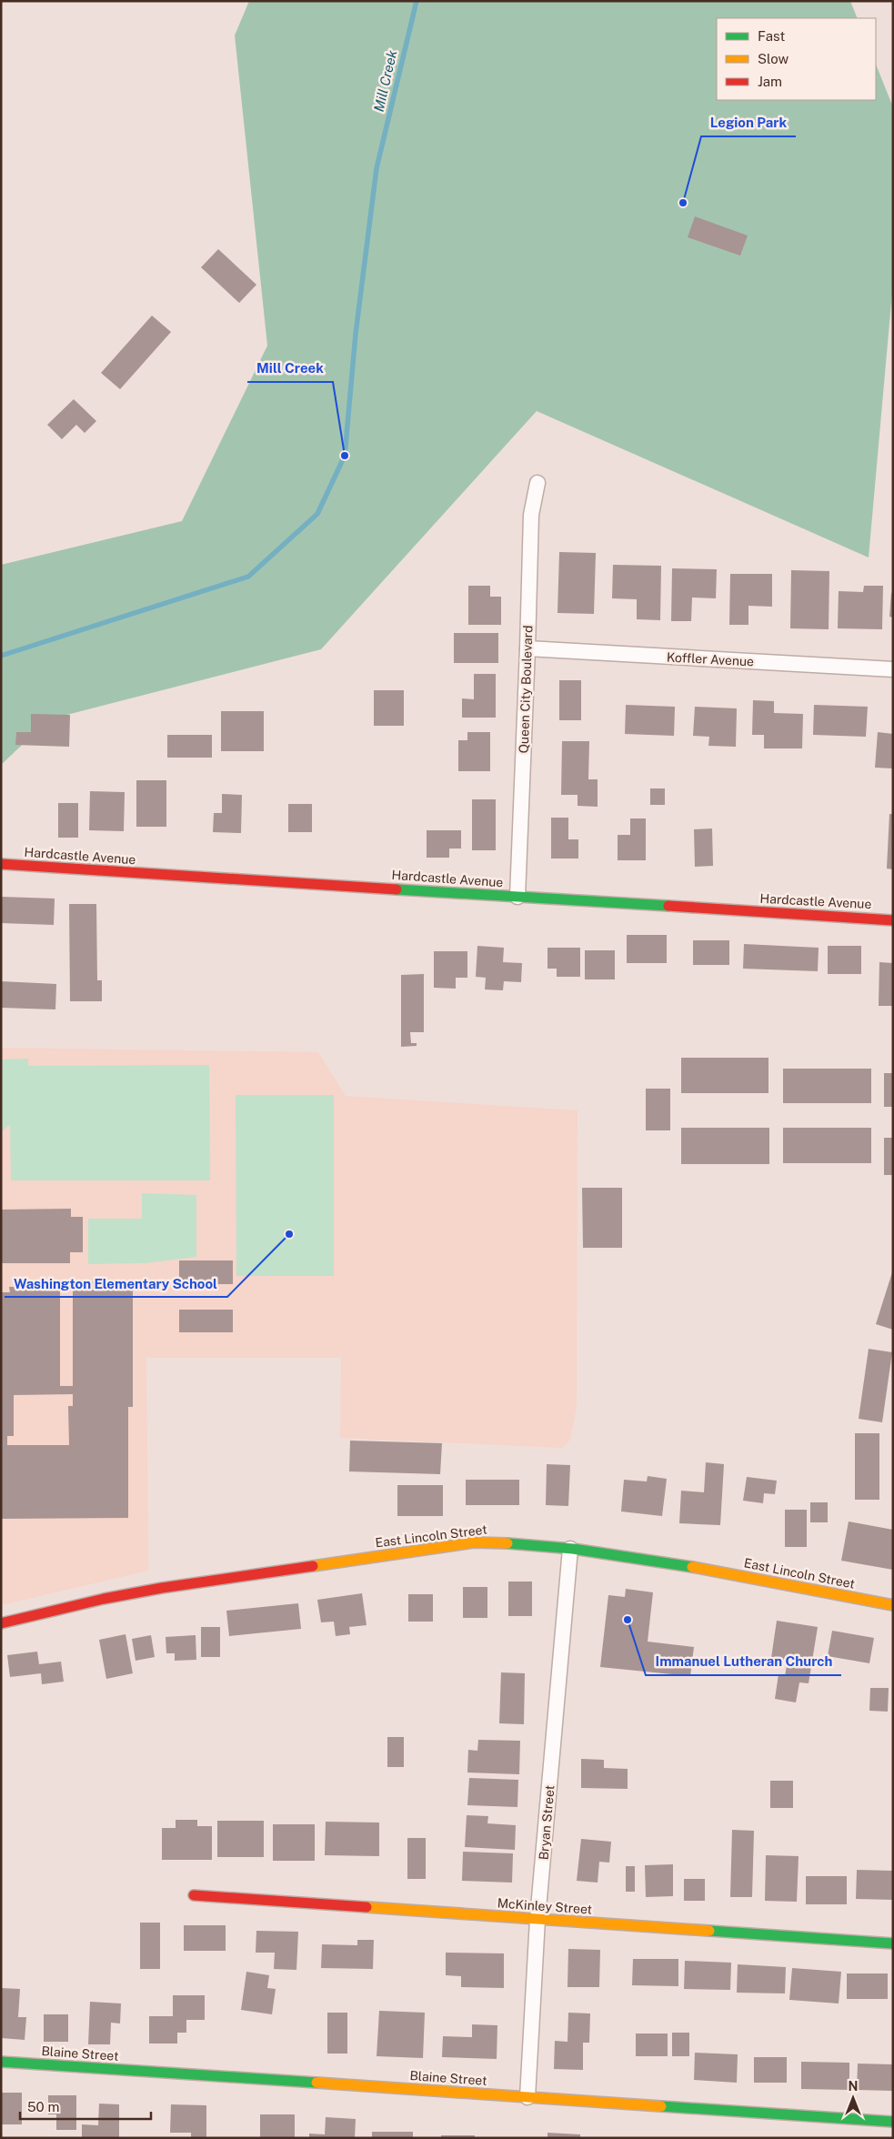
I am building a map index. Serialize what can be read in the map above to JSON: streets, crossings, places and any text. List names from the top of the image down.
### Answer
{
  "streets": {
    "street": [
      "Koffler Avenue",
      "Queen City Boulevard",
      "Hardcastle Avenue",
      "East Lincoln Street",
      "Bryan Street",
      "McKinley Street",
      "Blaine Street"
    ]
  },
  "crossings": [
    ["Koffler Avenue", "Queen City Boulevard"],
    ["Queen City Boulevard", "Hardcastle Avenue"],
    ["East Lincoln Street", "Bryan Street"],
    ["Bryan Street", "McKinley Street"],
    ["Bryan Street", "Blaine Street"]
  ],
  "water": ["Mill Creek"],
  "places": [
    "Legion Park",
    "Mill Creek",
    "Washington Elementary School",
    "Immanuel Lutheran Church"
  ],
  "legend": ["Fast", "Slow", "Jam"],
  "scale_bar": "50 m",
  "north": "top"
}
